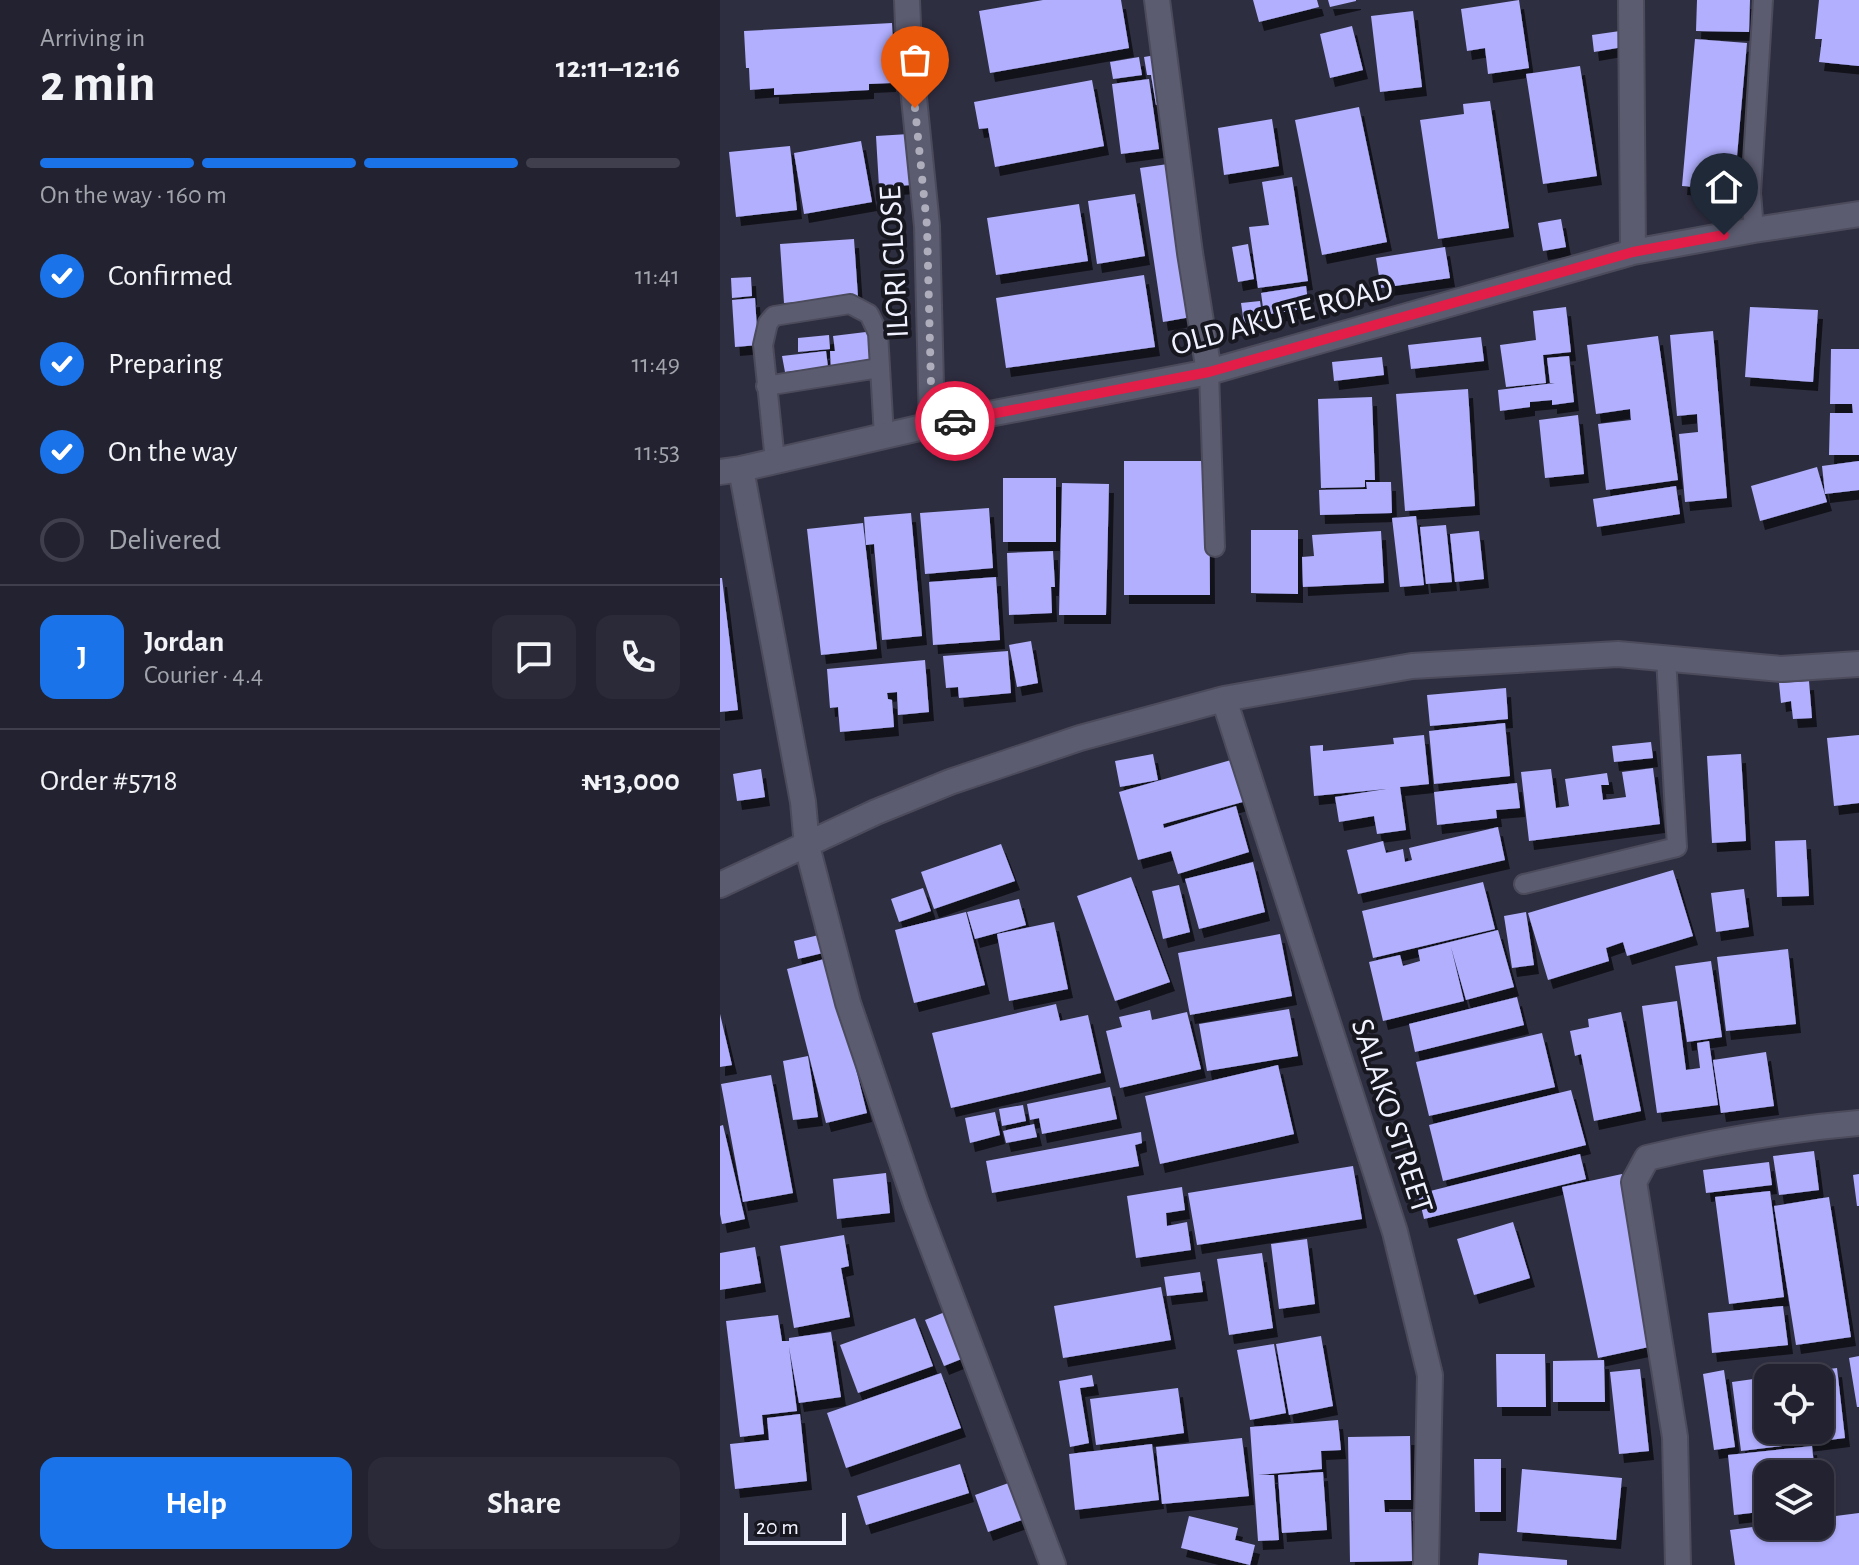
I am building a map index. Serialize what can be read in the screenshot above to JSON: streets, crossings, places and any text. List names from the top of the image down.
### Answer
{
  "streets": {
    "street": ["ILORI CLOSE", "OLD AKUTE ROAD", "SALAKO STREET"]
  },
  "crossings": [
    ["ILORI CLOSE", "OLD AKUTE ROAD"]
  ],
  "scale_bar": "20 m",
  "page": {
    "heading": ["2 min", "Arriving in", "12:11–12:16"],
    "panel": [
      "Jordan",
      "Courier · 4.4",
      "Order #5718",
      "₦13,000"
    ],
    "bar": "On the way · 160 m",
    "list": [
      ["Confirmed", "11:41"],
      ["Preparing", "11:49"],
      ["On the way", "11:53"],
      "Delivered"
    ],
    "round": "J",
    "buttons": ["Help", "Share"],
    "scale": "20 m"
  }
}
